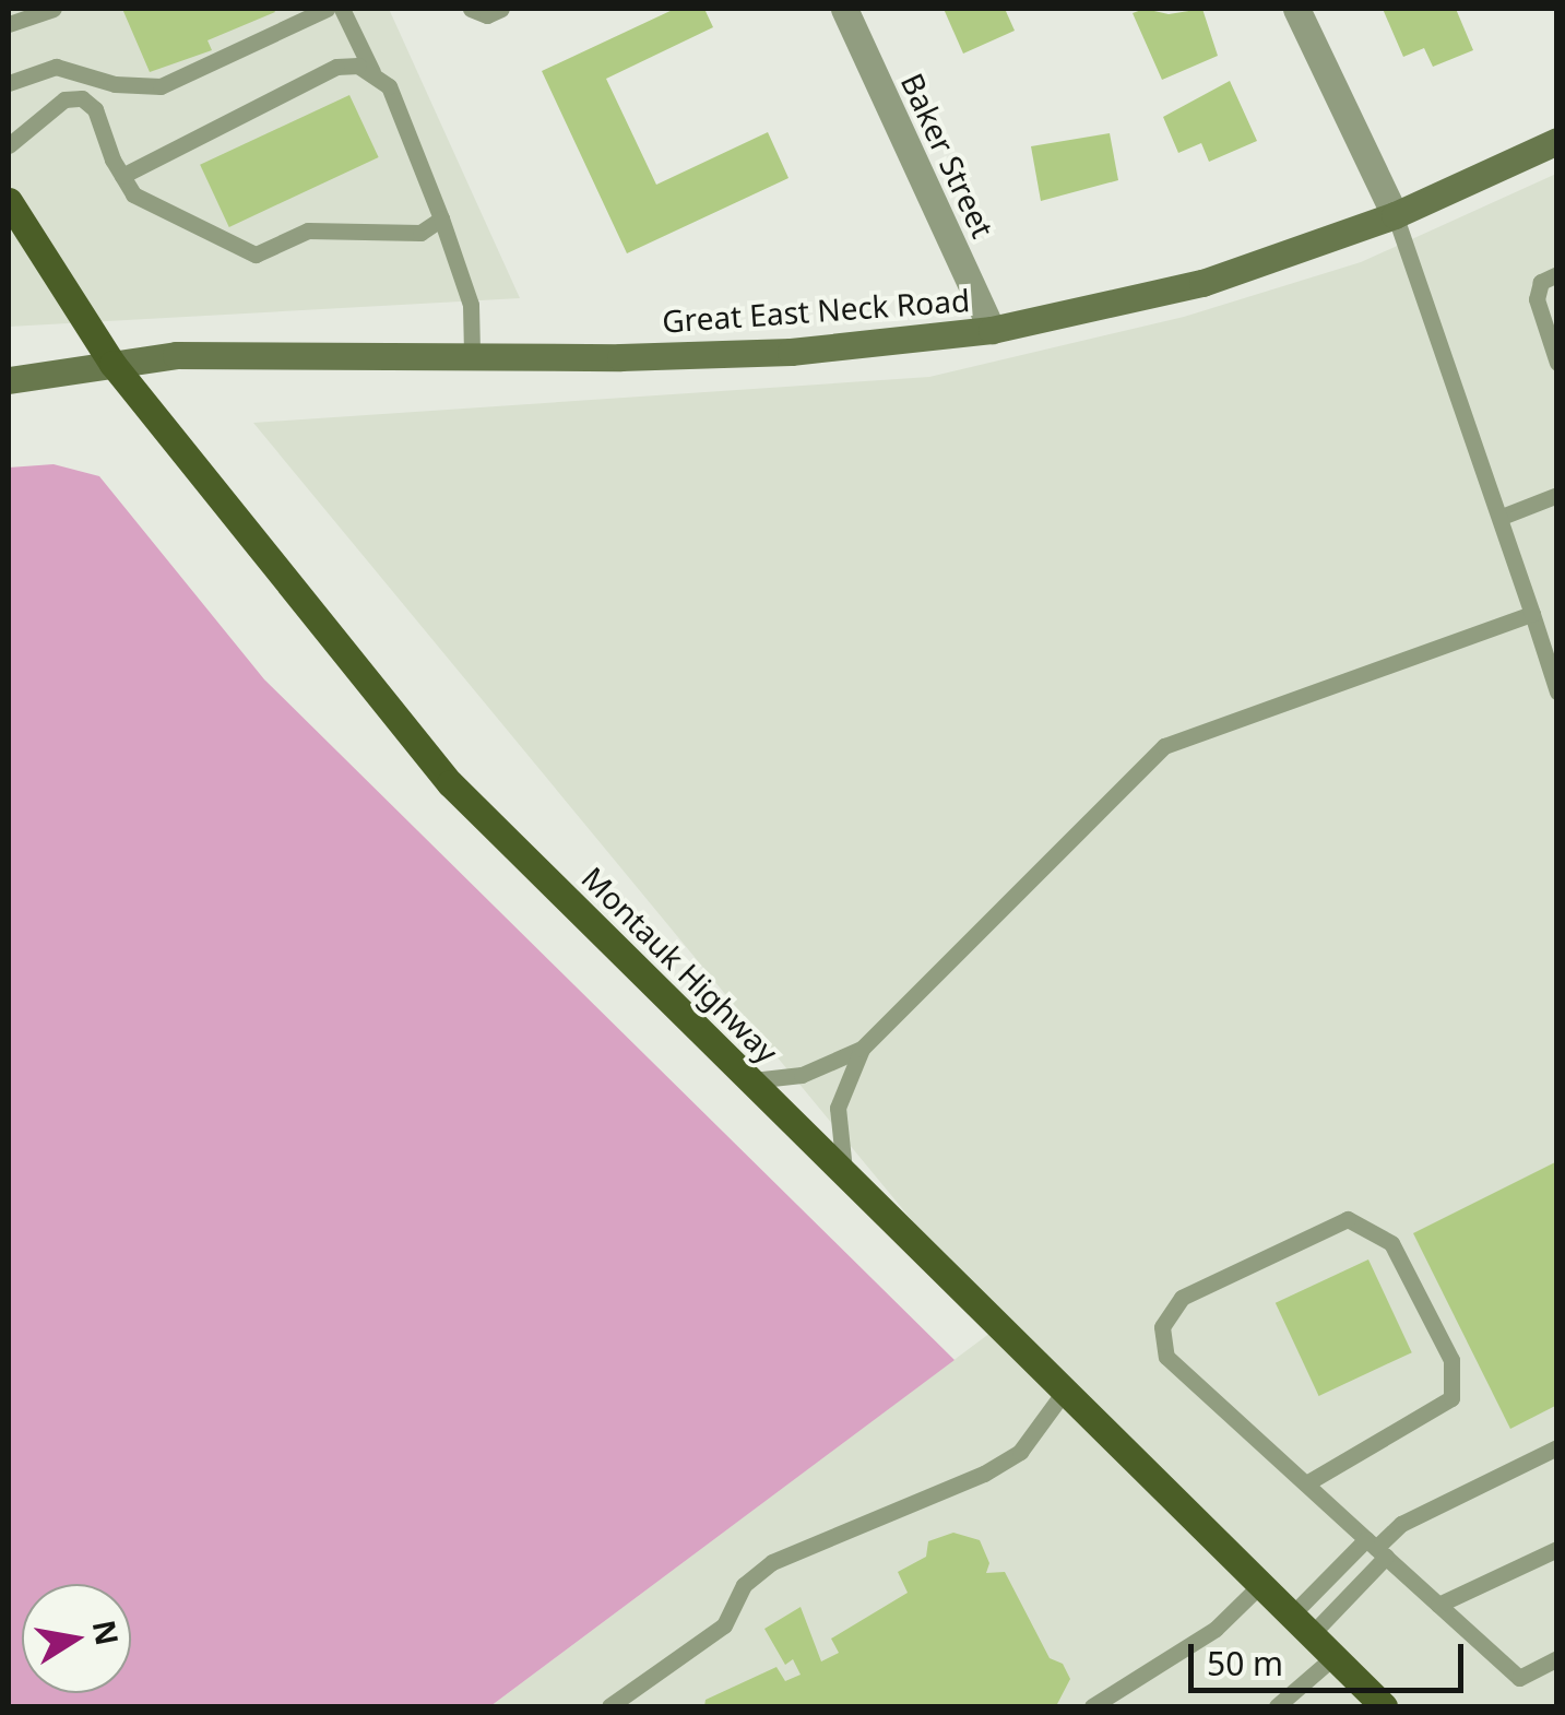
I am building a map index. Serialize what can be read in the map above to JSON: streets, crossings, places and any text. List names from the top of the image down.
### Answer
{
  "streets": {
    "main road": ["Great East Neck Road", "Montauk Highway"],
    "street": ["Baker Street"]
  },
  "crossings": [
    ["Baker Street", "Great East Neck Road"],
    ["Great East Neck Road", "Montauk Highway"]
  ],
  "scale_bar": "50 m",
  "north": "right"
}
